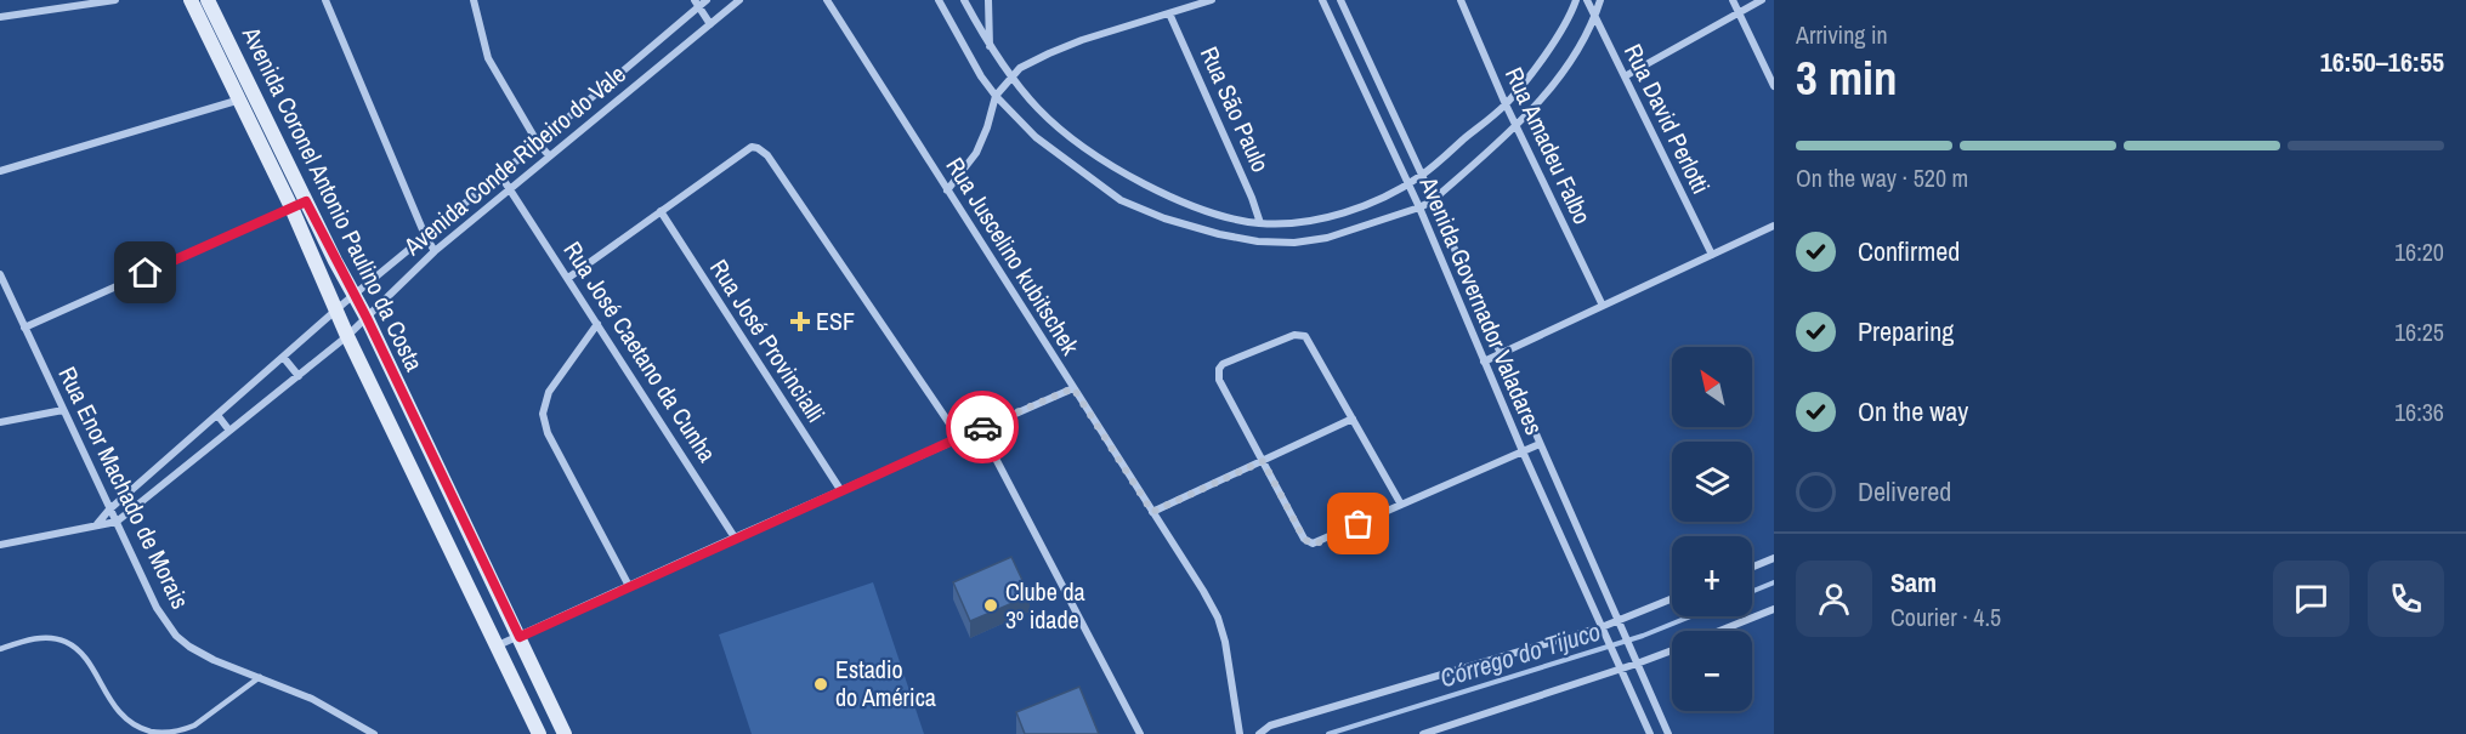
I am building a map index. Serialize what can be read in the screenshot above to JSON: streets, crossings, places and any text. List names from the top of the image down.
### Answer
{
  "streets": {
    "street": [
      "Rua São Paulo",
      "Rua David Perlotti",
      "Rua Amadeu Falbo",
      "Avenida Conde Ribeiro do Vale",
      "Avenida Coronel Antonio Paulino da Costa",
      "Rua Juscelino kubitschek",
      "Avenida Governador Valadares",
      "Rua José Provincialli",
      "Rua José Caetano da Cunha",
      "Rua Enor Machado de Morais"
    ]
  },
  "crossings": [
    ["Avenida Conde Ribeiro do Vale", "Avenida Coronel Antonio Paulino da Costa"],
    ["Avenida Conde Ribeiro do Vale", "Rua José Caetano da Cunha"],
    ["Avenida Conde Ribeiro do Vale", "Rua Enor Machado de Morais"]
  ],
  "water": ["Córrego do Tijuco"],
  "places": {
    "health": ["ESF"],
    "other": ["Clube da 3º idade", "Estadio do América"]
  },
  "north": "top left",
  "page": {
    "heading": ["3 min", "Arriving in", "16:50–16:55"],
    "panel": ["Sam", "Courier · 4.5"],
    "bar": "On the way · 520 m",
    "list": [
      ["Confirmed", "16:20"],
      ["Preparing", "16:25"],
      ["On the way", "16:36"],
      "Delivered"
    ],
    "map_buttons": ["+", "−"]
  }
}
